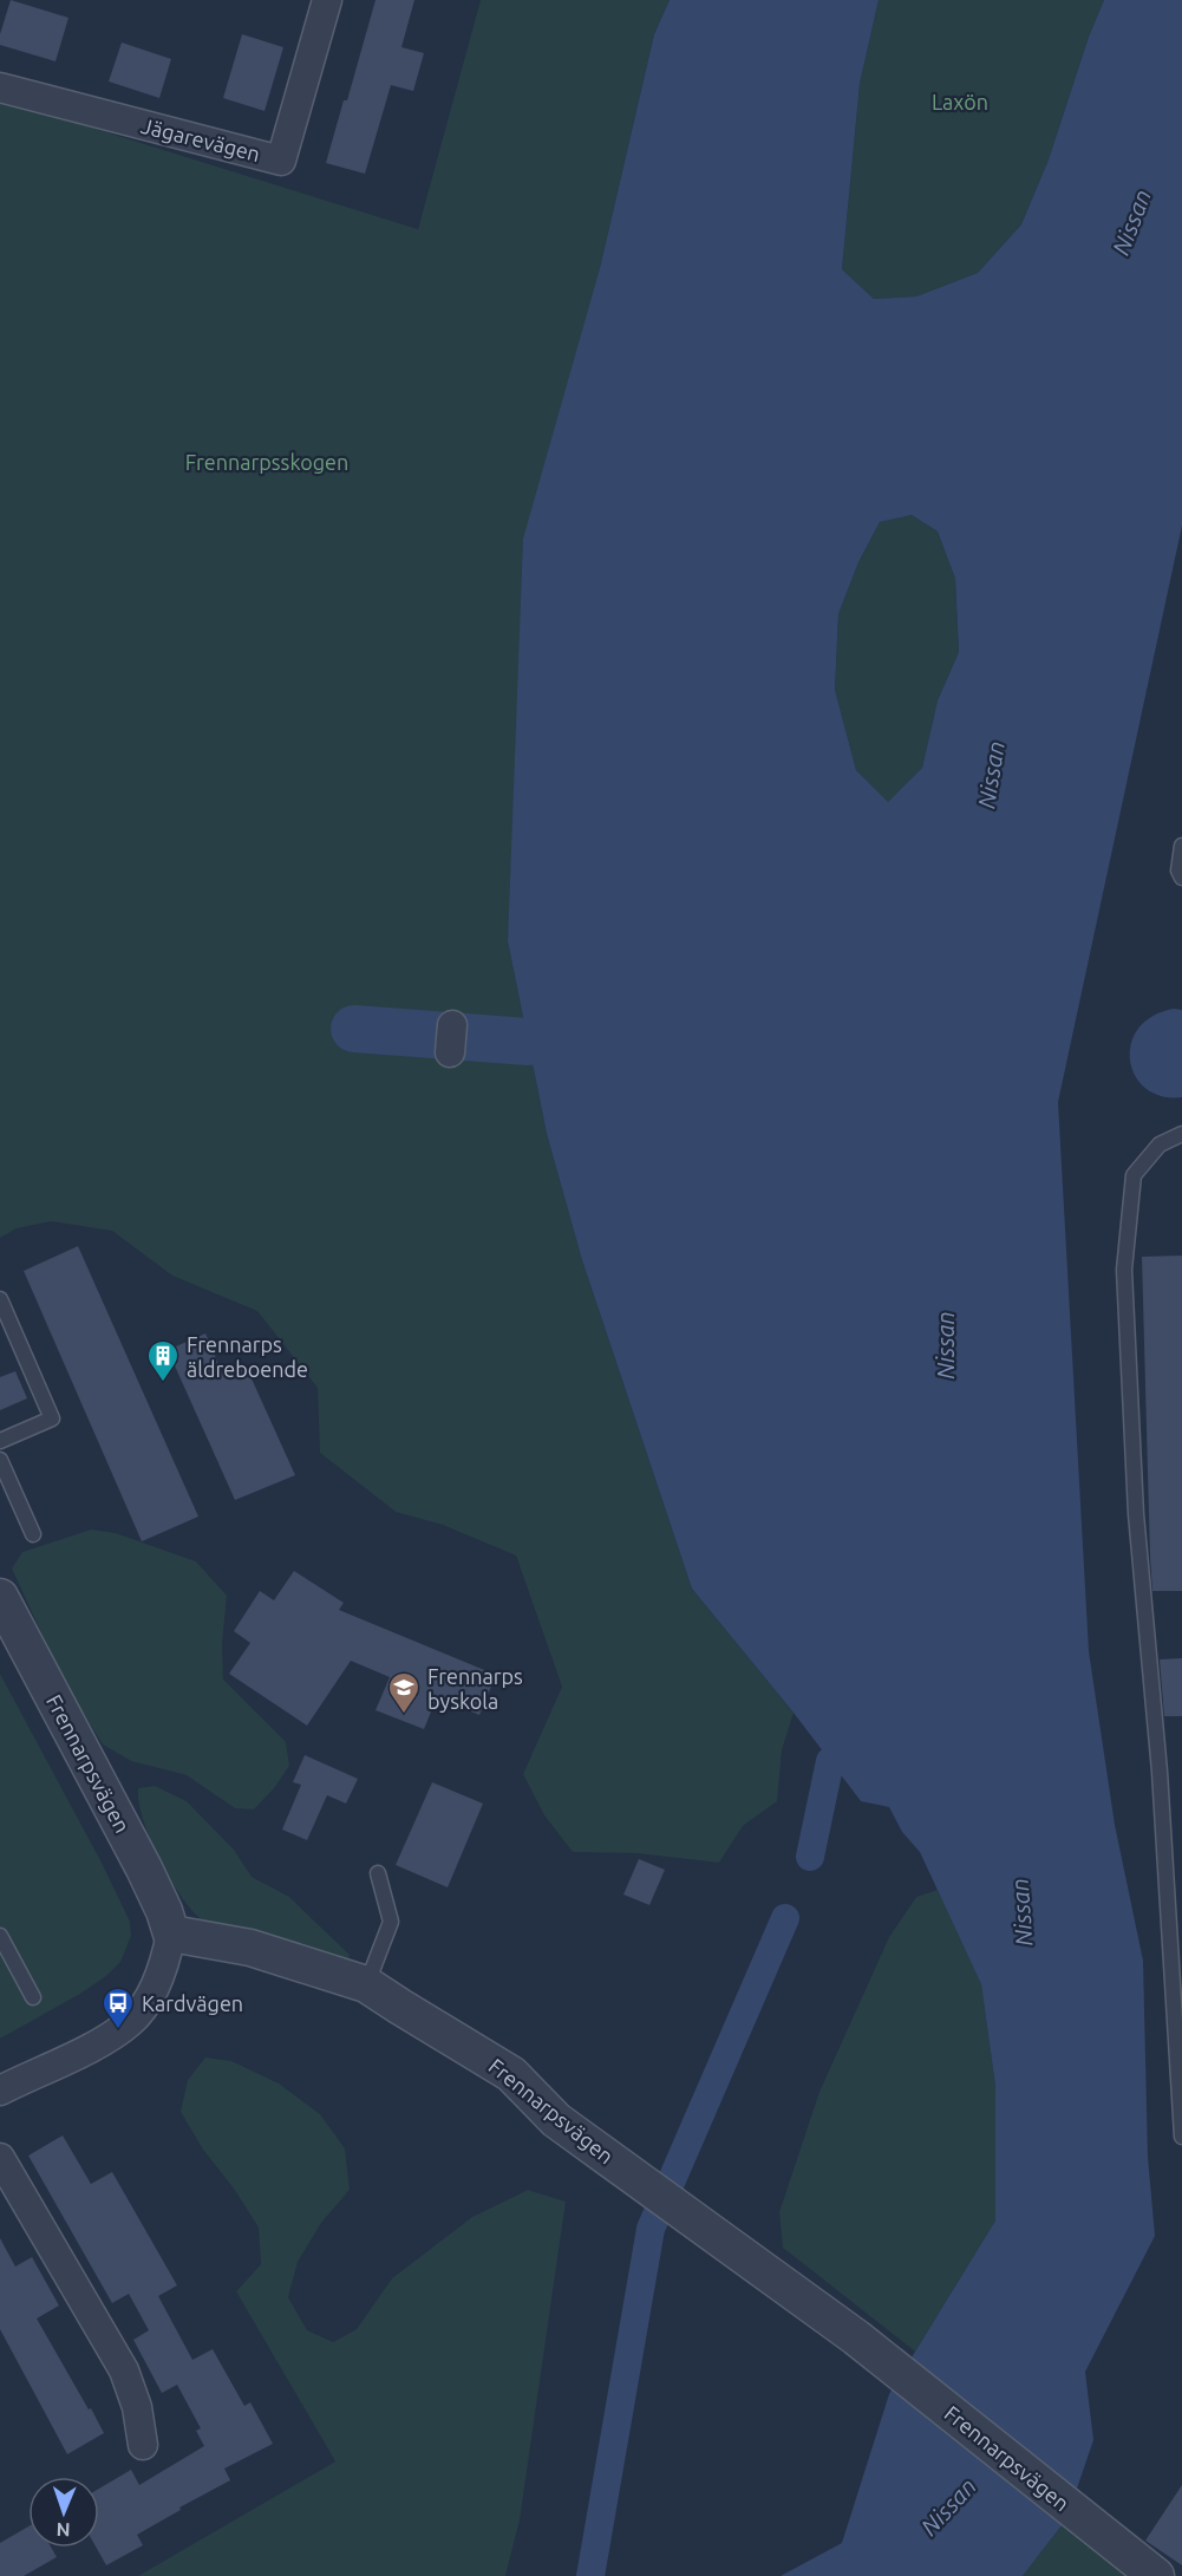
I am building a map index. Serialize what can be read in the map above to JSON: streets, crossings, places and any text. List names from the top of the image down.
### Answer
{
  "streets": {
    "street": ["Jägarevägen", "Frennarpsvägen"]
  },
  "water": ["Nissan"],
  "parks": ["Laxön", "Frennarpsskogen"],
  "places": {
    "building": ["Frennarps äldreboende"],
    "school or university": ["Frennarps byskola"],
    "bus stop": ["Kardvägen"]
  },
  "north": "bottom"
}
